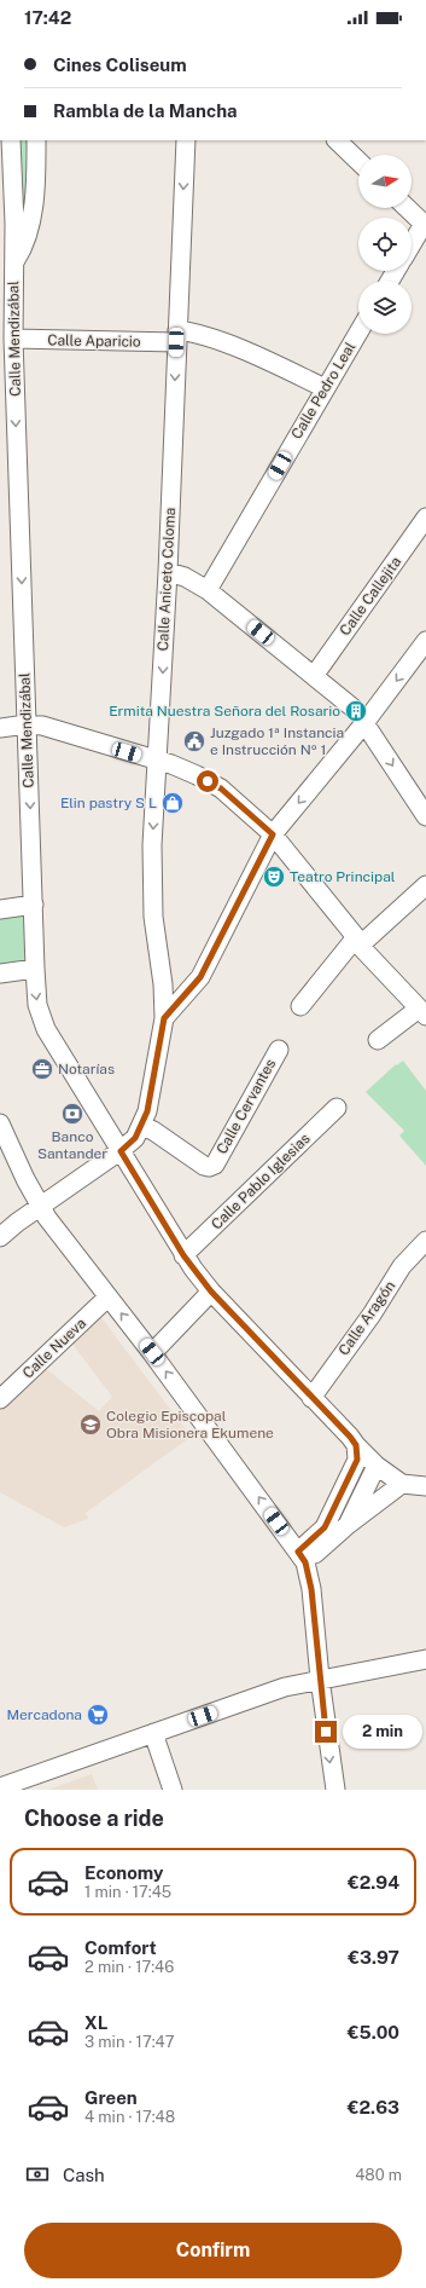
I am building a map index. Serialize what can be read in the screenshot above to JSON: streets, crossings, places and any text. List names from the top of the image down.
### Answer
{
  "streets": {
    "street": [
      "Calle Mendizábal",
      "Calle Aparicio",
      "Calle Pedro Leal",
      "Calle Aniceto Coloma",
      "Calle Callejita",
      "Calle Cervantes",
      "Calle Pablo Iglesias",
      "Calle Aragón",
      "Calle Nueva"
    ]
  },
  "crossings": [
    ["Calle Mendizábal", "Calle Aparicio"],
    ["Calle Mendizábal", "Calle Aniceto Coloma"],
    ["Calle Mendizábal", "Calle Pablo Iglesias"],
    ["Calle Mendizábal", "Calle Aragón"],
    ["Calle Aparicio", "Calle Pedro Leal"],
    ["Calle Aparicio", "Calle Aniceto Coloma"],
    ["Calle Aniceto Coloma", "Calle Cervantes"]
  ],
  "one_way": ["Calle Mendizábal", "Calle Aniceto Coloma"],
  "places": {
    "building": ["Ermita Nuestra Señora del Rosario"],
    "public building": ["Juzgado 1ª Instancia e Instrucción Nº 1"],
    "shop": ["Elin pastry S L"],
    "theatre": ["Teatro Principal"],
    "office": ["Notarías"],
    "bank": ["Banco Santander"],
    "school or university": ["Colegio Episcopal Obra Misionera Ekumene"],
    "supermarket": ["Mercadona"]
  },
  "north": "right",
  "page": {
    "status": "17:42",
    "banner": ["Cines Coliseum", "Rambla de la Mancha"],
    "bubble": "2 min",
    "heading": "Choose a ride",
    "list": [
      {
        "name": "Economy",
        "note": "1 min · 17:45",
        "value": "€2.94"
      },
      {
        "name": "Comfort",
        "note": "2 min · 17:46",
        "value": "€3.97"
      },
      {
        "name": "XL",
        "note": "3 min · 17:47",
        "value": "€5.00"
      },
      {
        "name": "Green",
        "note": "4 min · 17:48",
        "value": "€2.63"
      }
    ],
    "pay": ["Cash", "480 m"],
    "buttons": "Confirm"
  }
}
